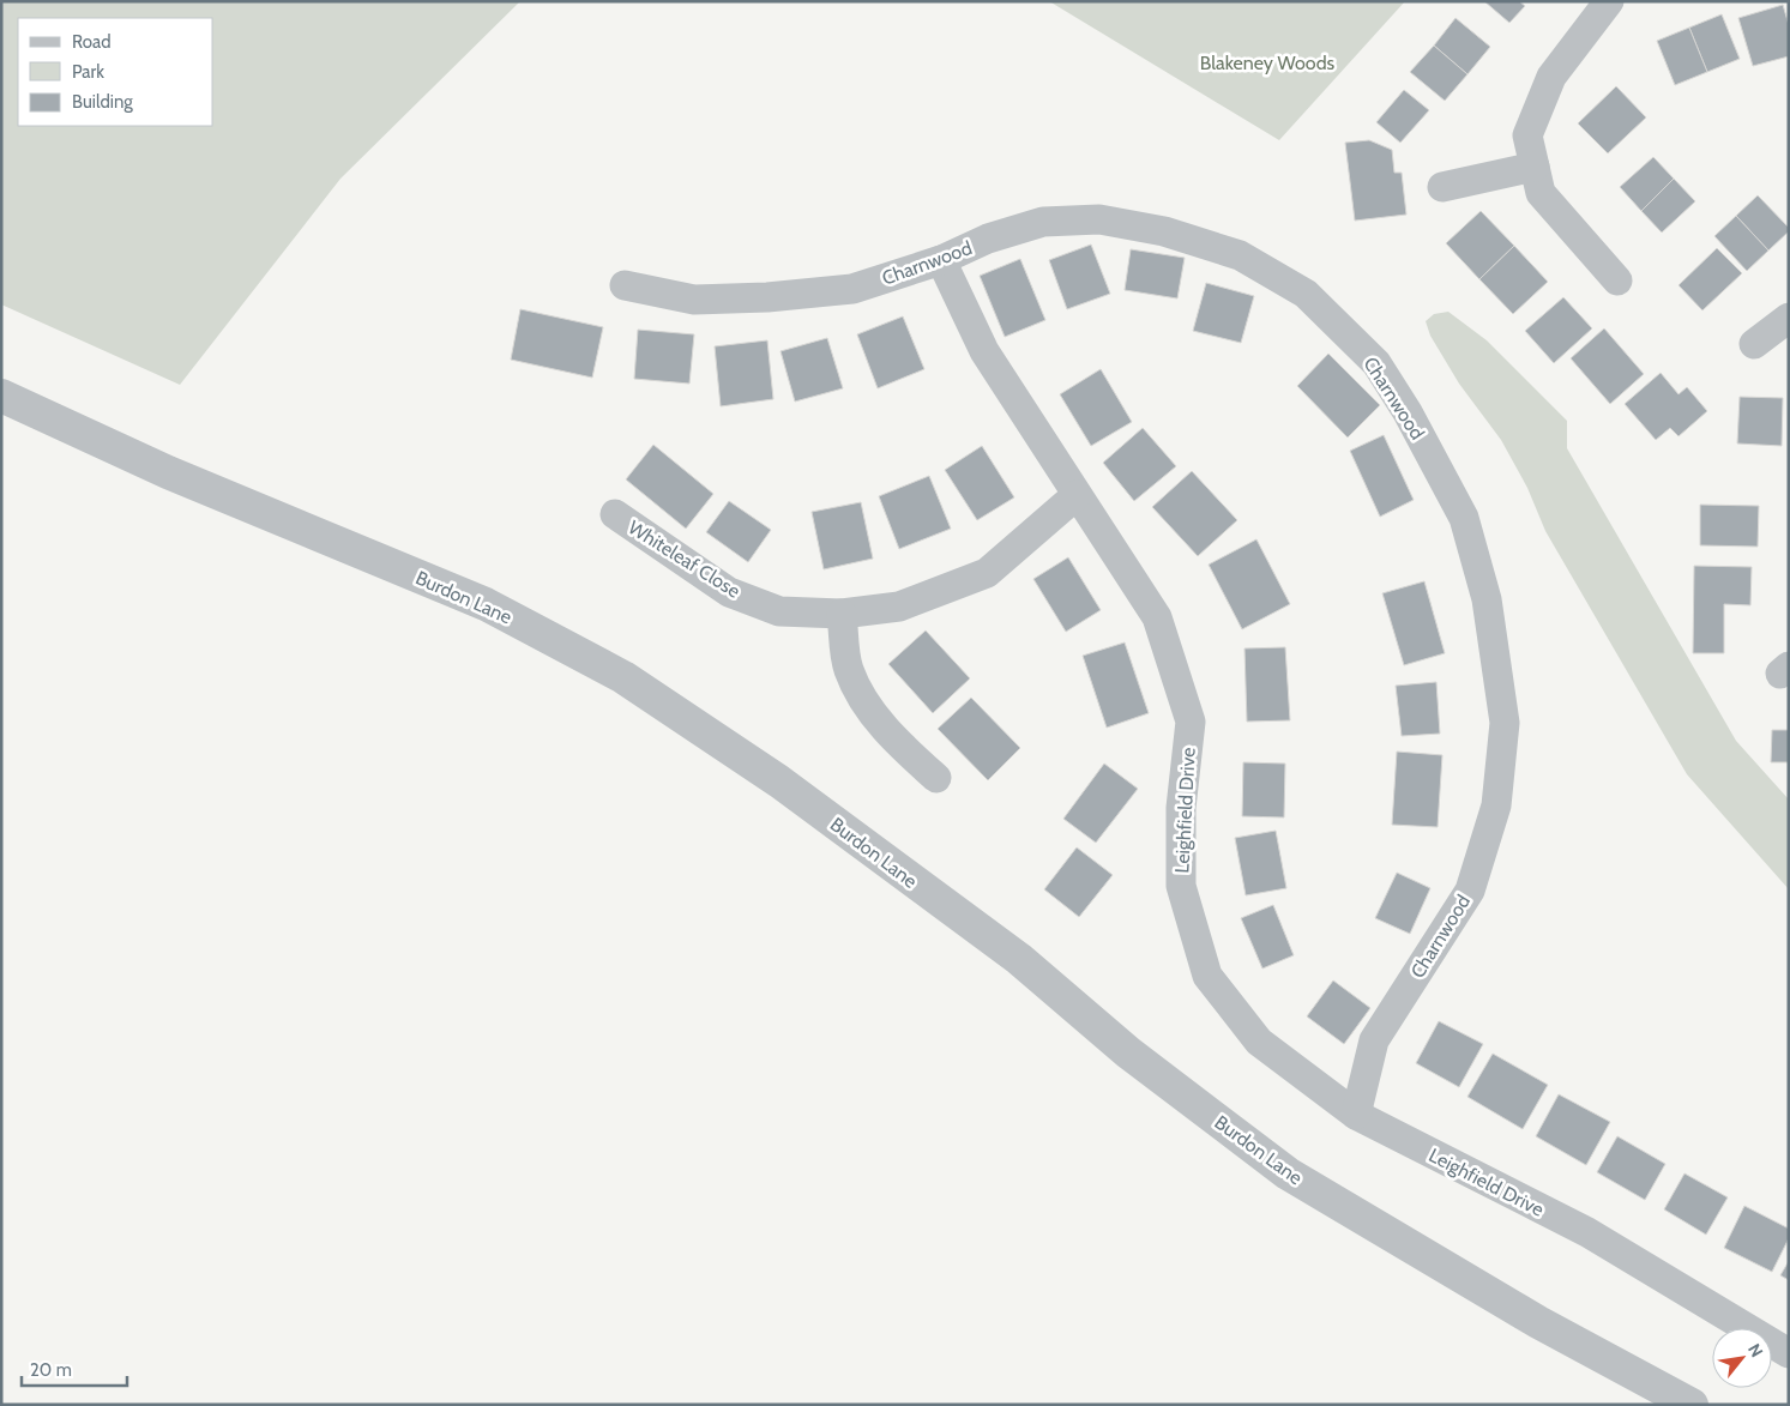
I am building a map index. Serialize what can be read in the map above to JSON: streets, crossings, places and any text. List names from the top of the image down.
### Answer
{
  "streets": {
    "street": [
      "Charnwood",
      "Whiteleaf Close",
      "Burdon Lane",
      "Leighfield Drive"
    ]
  },
  "crossings": [
    ["Charnwood", "Leighfield Drive"],
    ["Whiteleaf Close", "Leighfield Drive"]
  ],
  "parks": ["Blakeney Woods"],
  "legend": ["Road", "Park", "Building"],
  "scale_bar": "20 m",
  "north": "top right"
}
